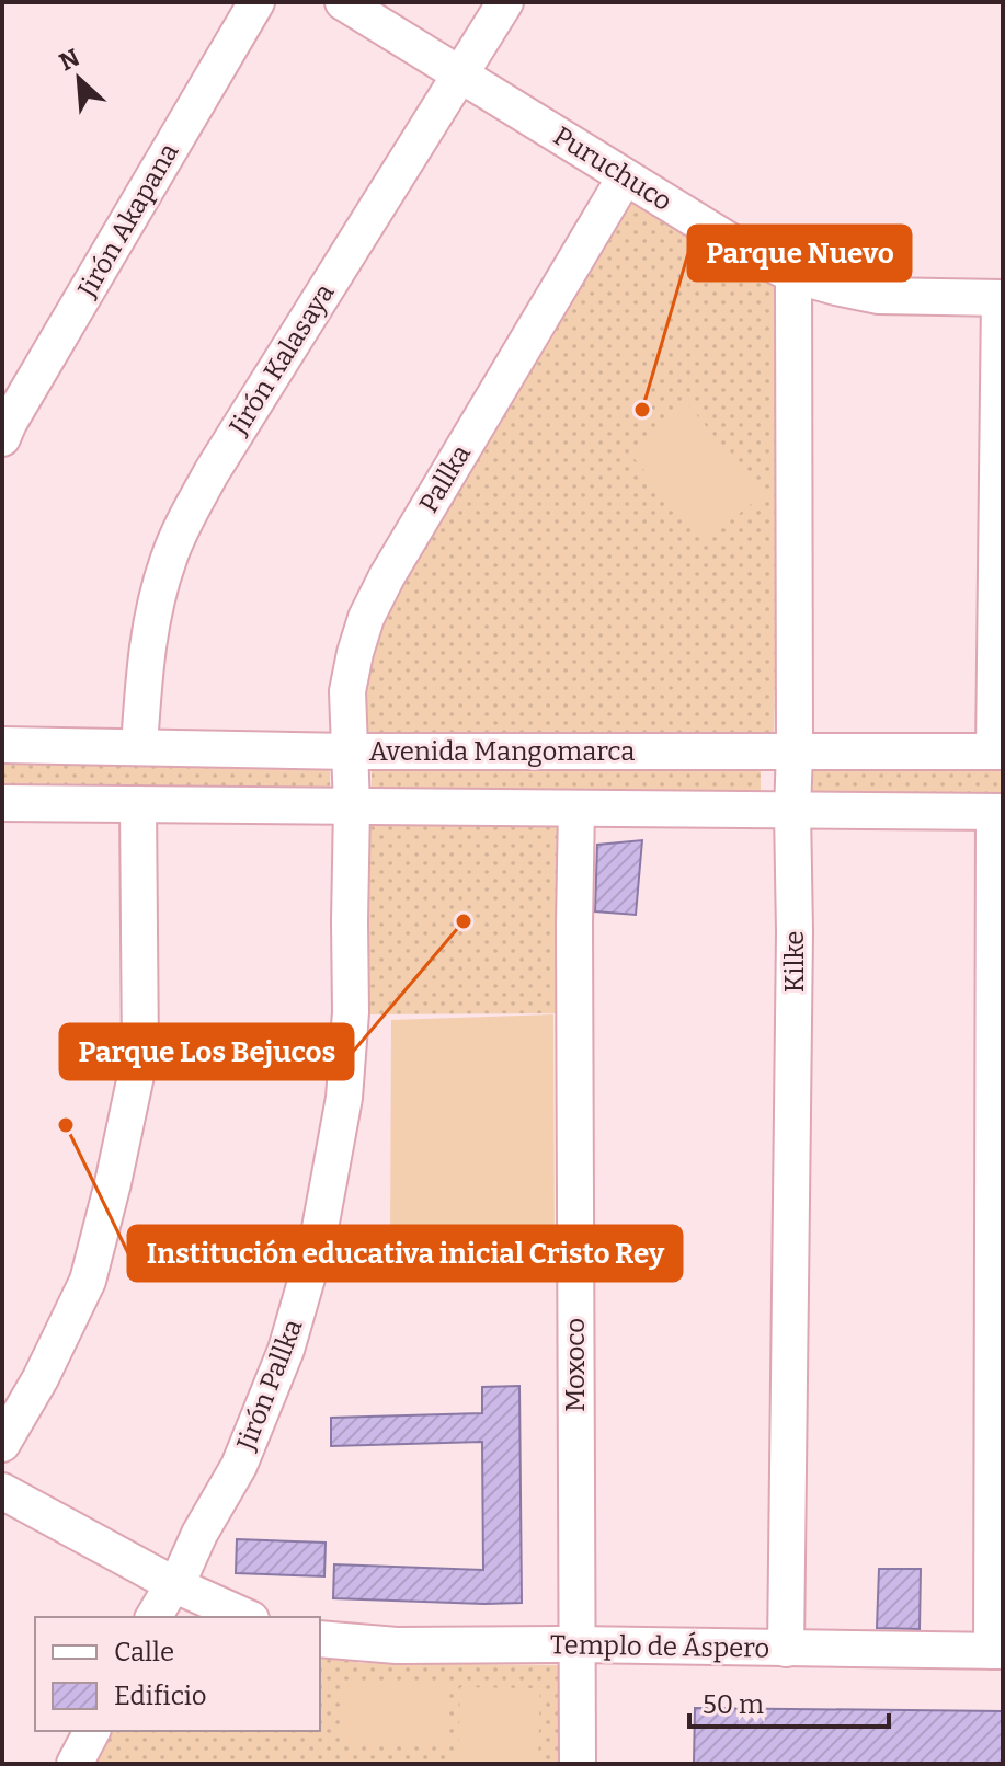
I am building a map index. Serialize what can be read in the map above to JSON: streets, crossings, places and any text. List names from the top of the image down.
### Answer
{
  "streets": {
    "street": [
      "Puruchuco",
      "Jirón Akapana",
      "Jirón Kalasaya",
      "Pallka",
      "Avenida Mangomarca",
      "Kilke",
      "Moxoco",
      "Jirón Pallka",
      "Templo de Áspero"
    ]
  },
  "crossings": [
    ["Puruchuco", "Jirón Kalasaya"],
    ["Puruchuco", "Pallka"],
    ["Puruchuco", "Kilke"],
    ["Jirón Kalasaya", "Avenida Mangomarca"],
    ["Pallka", "Avenida Mangomarca"],
    ["Pallka", "Jirón Pallka"],
    ["Avenida Mangomarca", "Kilke"],
    ["Avenida Mangomarca", "Moxoco"],
    ["Avenida Mangomarca", "Jirón Pallka"],
    ["Kilke", "Templo de Áspero"],
    ["Moxoco", "Templo de Áspero"]
  ],
  "places": ["Parque Nuevo", "Parque Los Bejucos", "Institución educativa inicial Cristo Rey"],
  "legend": ["Calle", "Edificio"],
  "scale_bar": "50 m",
  "north": "top left"
}
